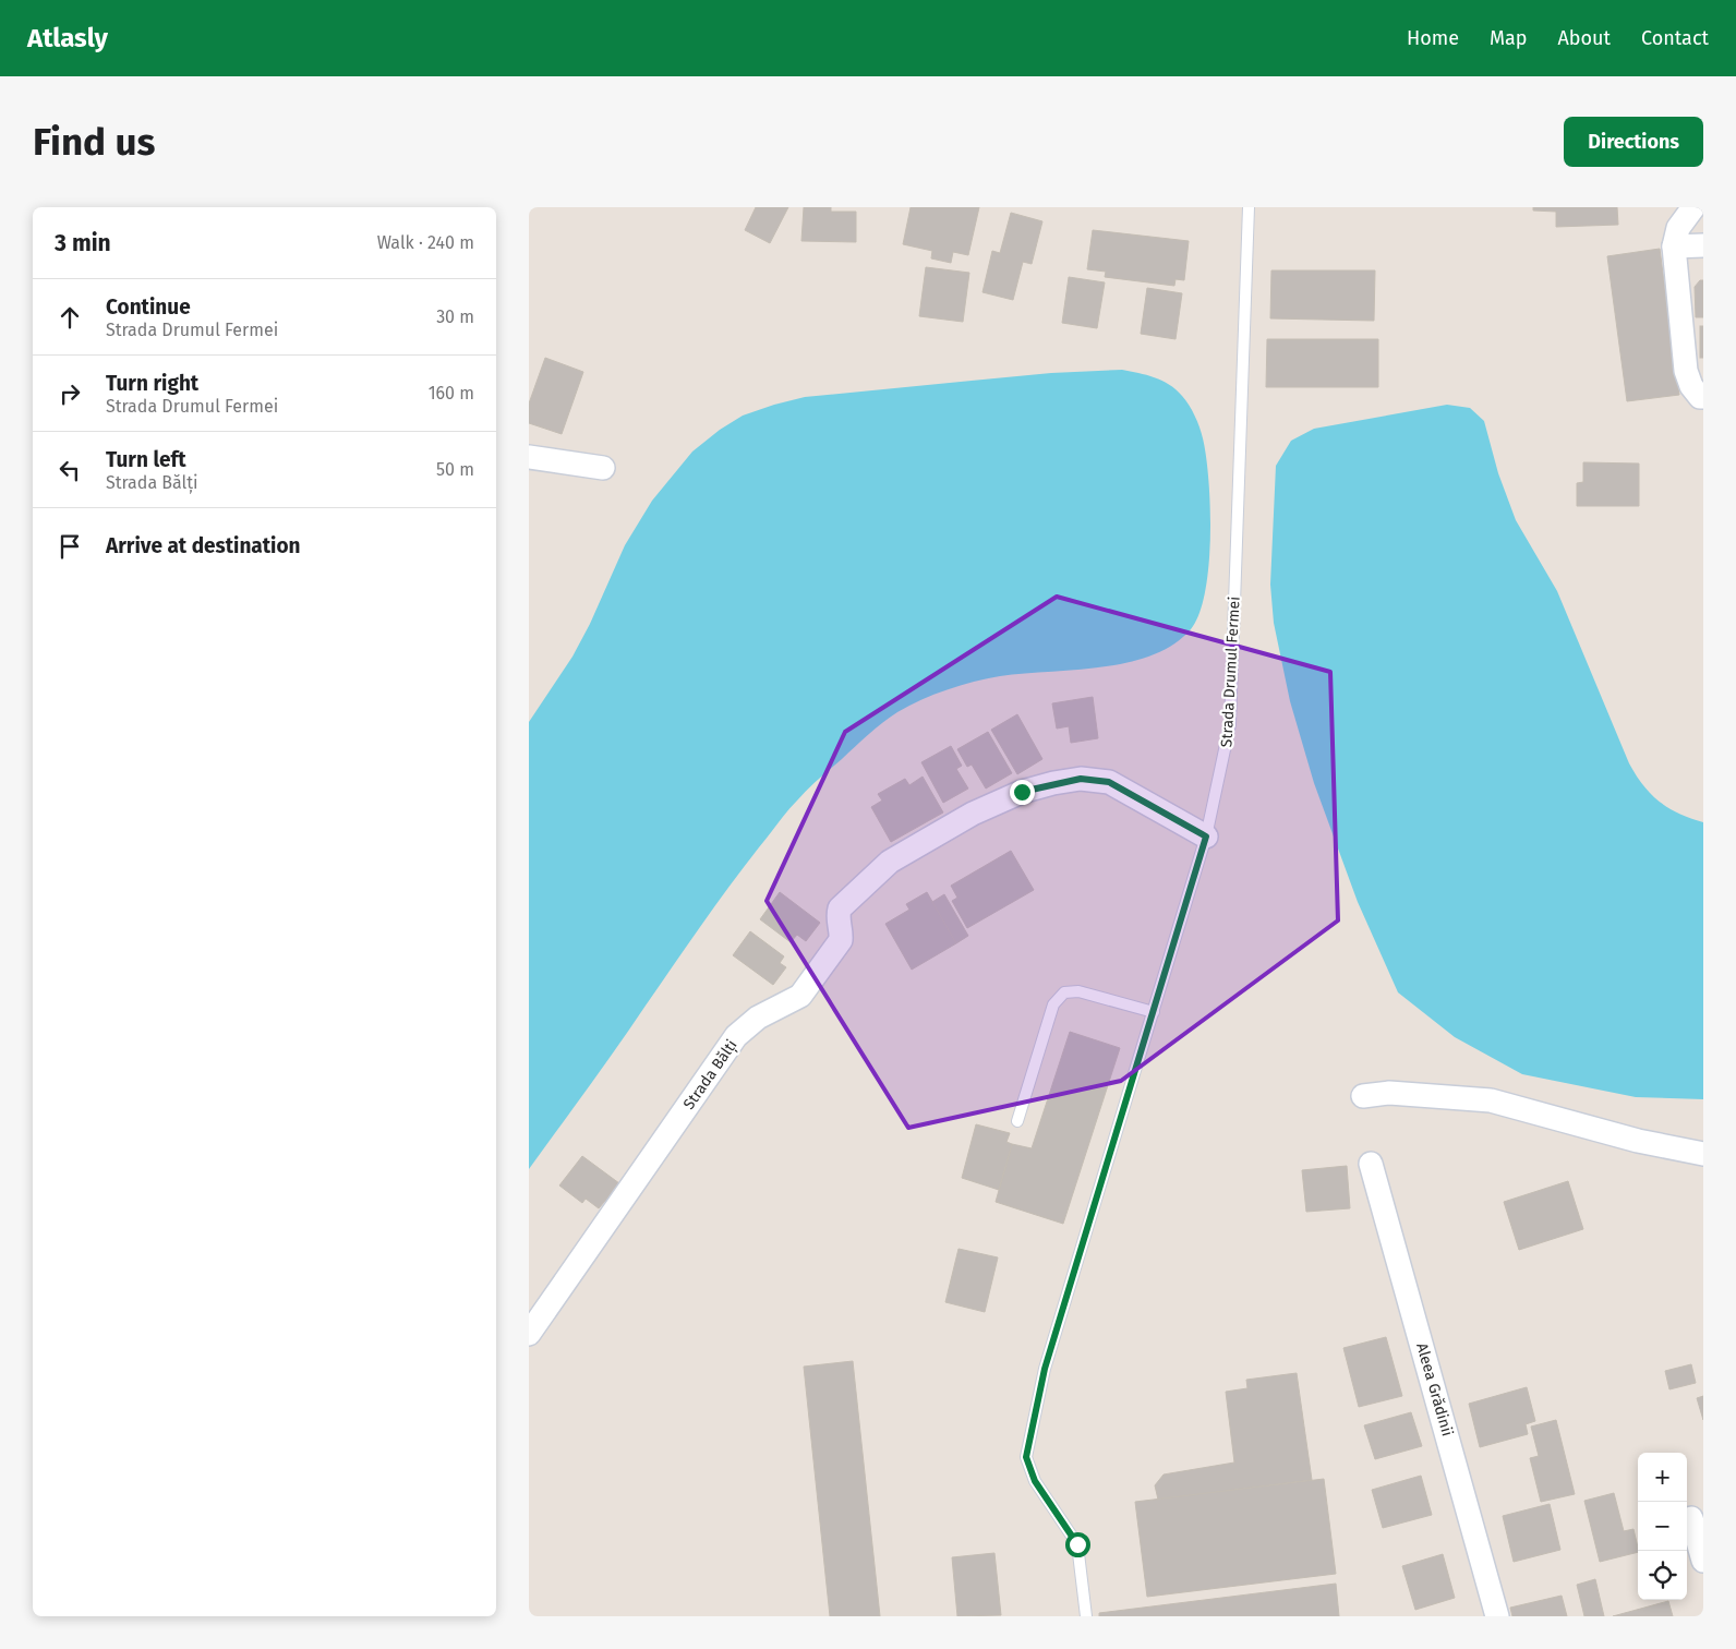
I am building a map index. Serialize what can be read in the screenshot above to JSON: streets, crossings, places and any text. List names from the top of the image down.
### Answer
{
  "streets": {
    "street": ["Strada Bălți", "Aleea Grădinii"],
    "lane": ["Strada Drumul Fermei"]
  },
  "crossings": [
    ["Strada Drumul Fermei", "Strada Bălți"]
  ],
  "page": {
    "header": "Atlasly",
    "nav": [
      "Home",
      "Map",
      "About",
      "Contact"
    ],
    "buttons": "Directions",
    "title": "Find us",
    "heading": ["3 min", "Walk · 240 m"],
    "list": [
      ["Continue", "Strada Drumul Fermei", "30 m"],
      ["Turn right", "Strada Drumul Fermei", "160 m"],
      ["Turn left", "Strada Bălți", "50 m"],
      "Arrive at destination"
    ],
    "map_buttons": ["+", "−"]
  }
}
